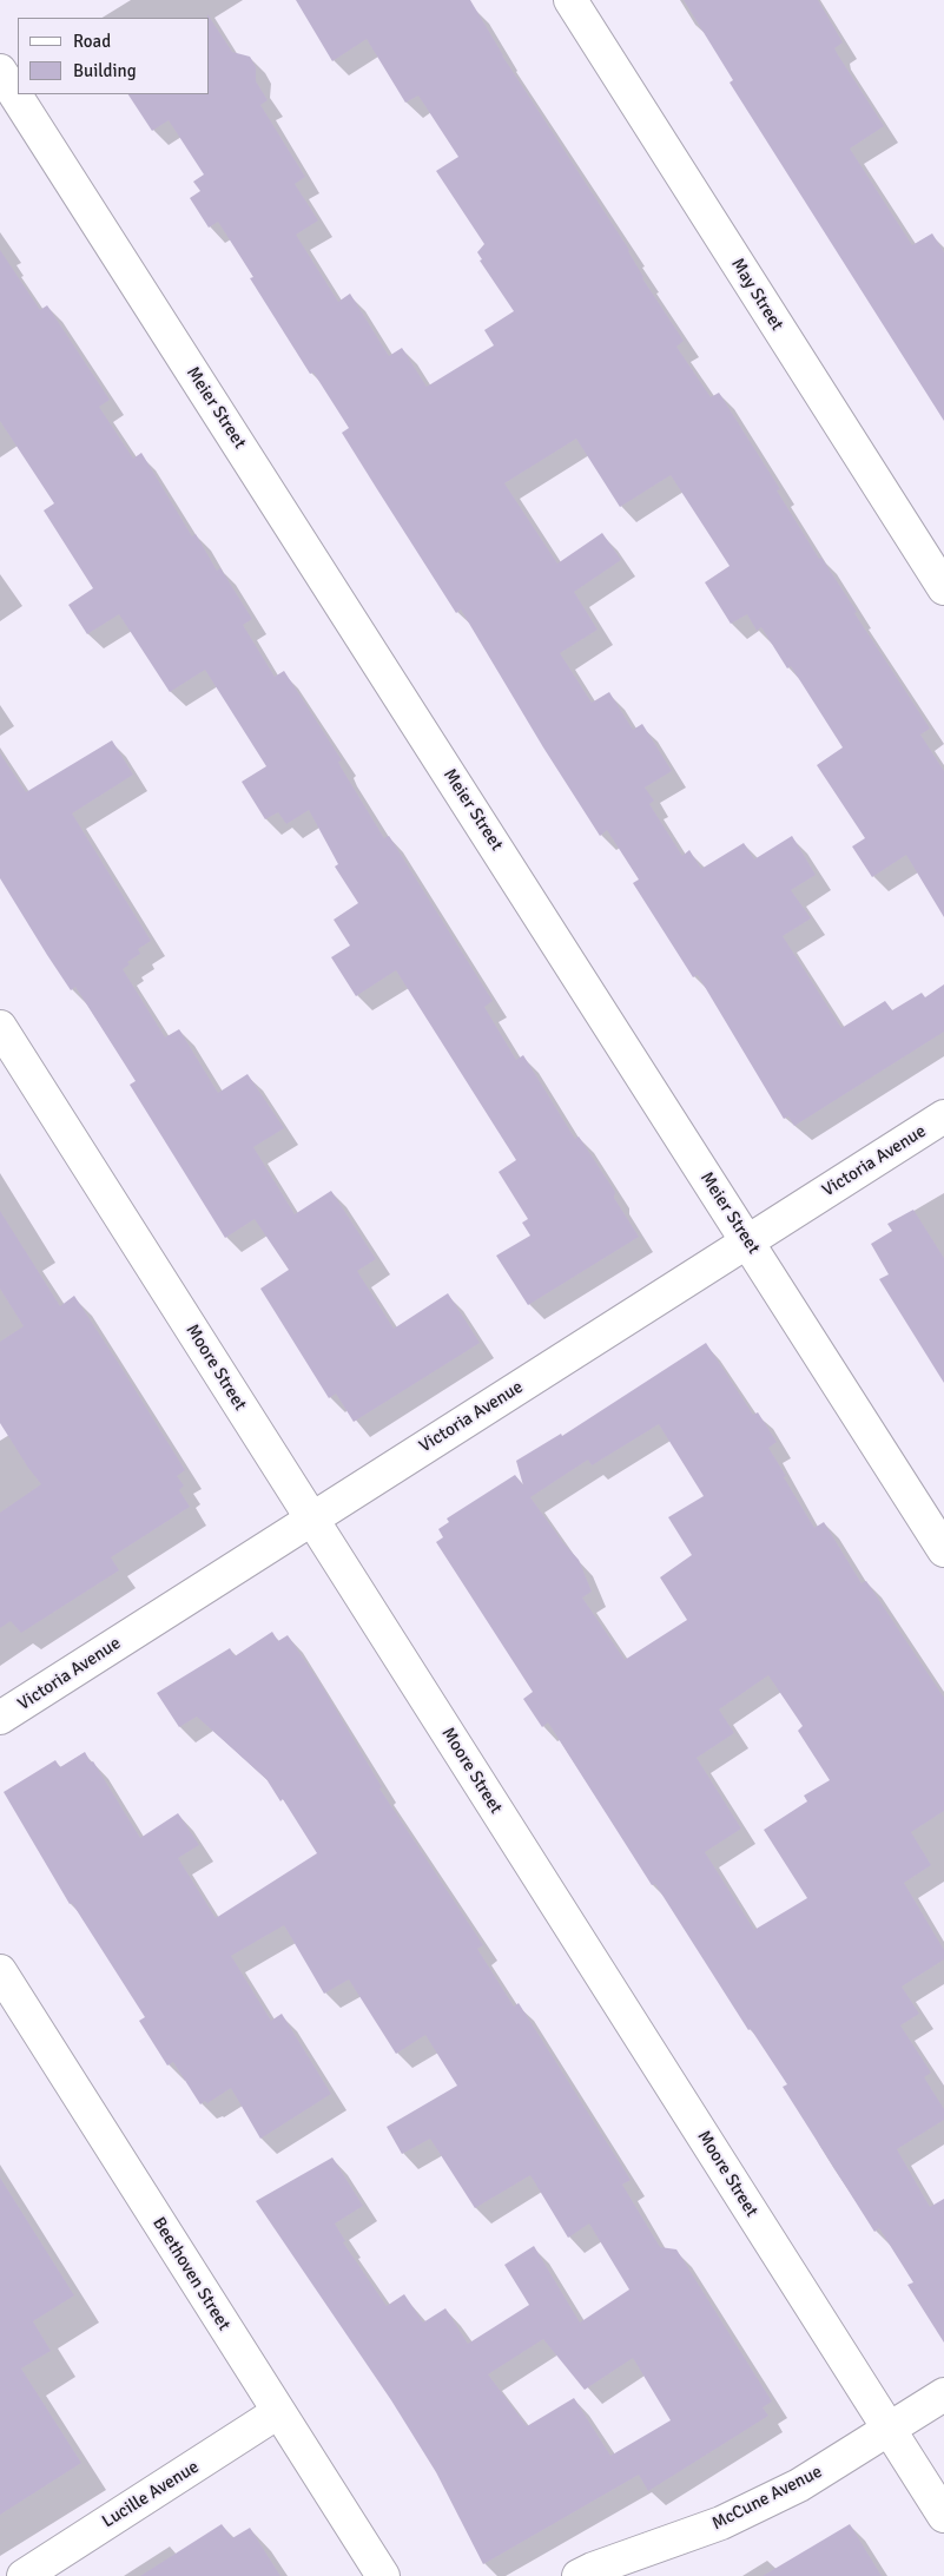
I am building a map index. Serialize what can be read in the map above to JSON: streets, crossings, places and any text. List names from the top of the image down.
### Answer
{
  "streets": {
    "street": [
      "May Street",
      "Meier Street",
      "Victoria Avenue",
      "Moore Street",
      "Beethoven Street",
      "Lucille Avenue",
      "McCune Avenue"
    ]
  },
  "crossings": [
    ["Meier Street", "Victoria Avenue"],
    ["Victoria Avenue", "Moore Street"],
    ["Moore Street", "McCune Avenue"],
    ["Beethoven Street", "Lucille Avenue"]
  ],
  "legend": ["Road", "Building"]
}
